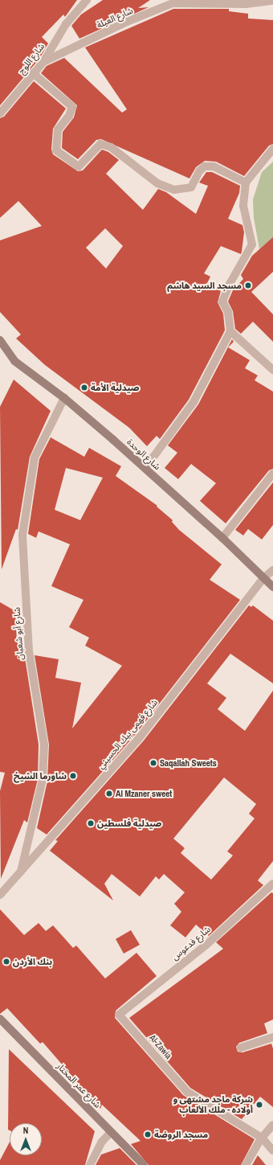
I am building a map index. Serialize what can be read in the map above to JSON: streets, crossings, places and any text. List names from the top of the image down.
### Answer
{
  "streets": {
    "main road": ["شارع الوحدة", "شارع عمر المختار"],
    "street": [
      "شارع العيلة",
      "شارع اللوح",
      "شارع أبو شعبان",
      "شارع فهمى بيك الحسيني",
      "شارع فدعوس",
      "Al-Zawia"
    ]
  },
  "crossings": [
    ["شارع العيلة", "شارع اللوح"],
    ["شارع الوحدة", "شارع أبو شعبان"],
    ["شارع الوحدة", "شارع فهمى بيك الحسيني"],
    ["شارع أبو شعبان", "شارع فهمى بيك الحسيني"],
    ["شارع فدعوس", "Al-Zawia"]
  ],
  "places": [
    "مسجد السيد هاشم",
    "صيدلية الأمة",
    "Saqallah Sweets",
    "شاورما الشيخ",
    "Al Mzaner sweet",
    "صيدلية فلسطين",
    "بنك الأردن",
    "شركة ماجد مشتهى و أولاده - ملك الألعاب",
    "مسجد الروضة"
  ],
  "north": "top"
}
